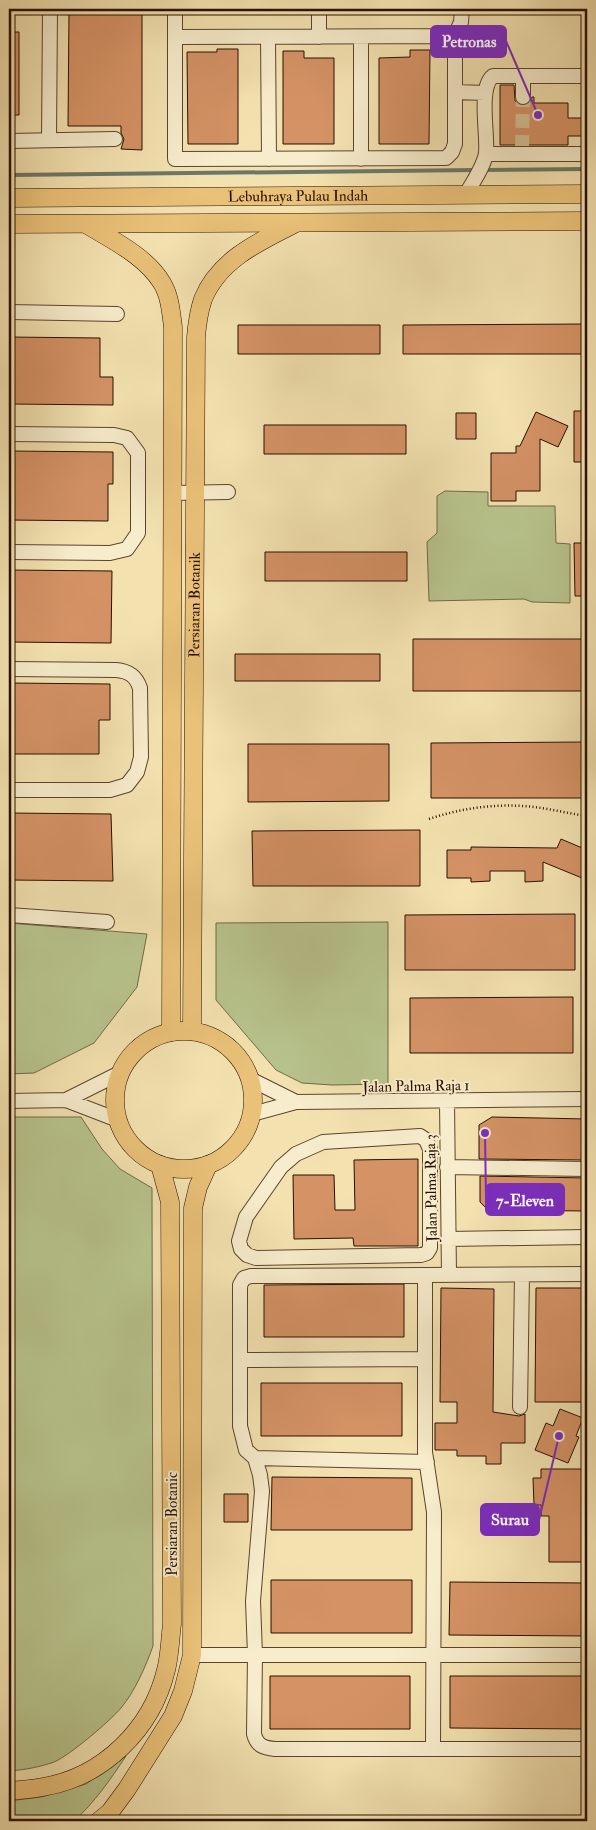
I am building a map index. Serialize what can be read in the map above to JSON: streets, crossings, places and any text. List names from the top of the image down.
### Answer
{
  "streets": {
    "main road": ["Lebuhraya Pulau Indah", "Persiaran Botanik", "Persiaran Botanic"],
    "street": ["Jalan Palma Raja 1", "Jalan Palma Raja 3"]
  },
  "crossings": [
    ["Lebuhraya Pulau Indah", "Persiaran Botanik"],
    ["Persiaran Botanik", "Jalan Palma Raja 1"],
    ["Persiaran Botanik", "Persiaran Botanic"],
    ["Jalan Palma Raja 1", "Jalan Palma Raja 3"],
    ["Jalan Palma Raja 1", "Persiaran Botanic"]
  ],
  "places": ["Petronas", "7-Eleven", "Surau"]
}
